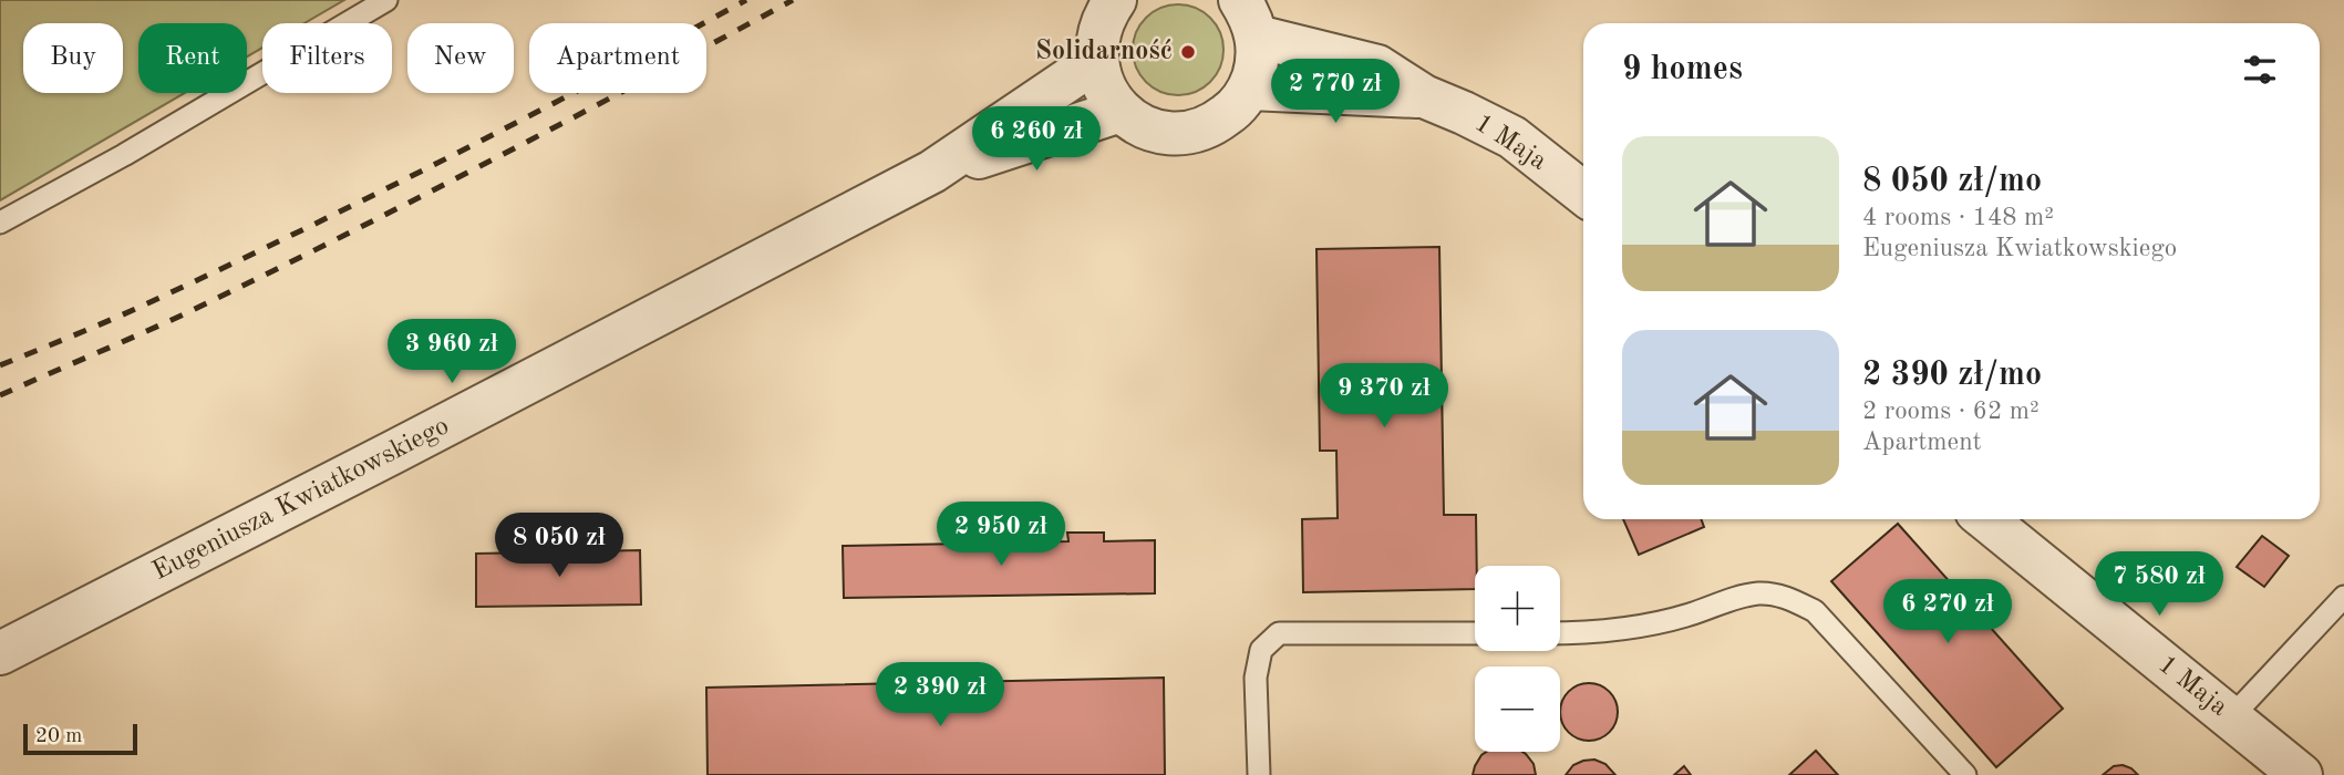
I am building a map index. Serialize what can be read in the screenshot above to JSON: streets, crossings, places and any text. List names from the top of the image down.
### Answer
{
  "streets": {
    "street": ["1 Maja", "Eugeniusza Kwiatkowskiego"]
  },
  "places": ["Solidarność"],
  "scale_bar": "20 m",
  "page": {
    "chip": [
      "Buy",
      "Rent",
      "Filters",
      "New",
      "Apartment"
    ],
    "heading": "9 homes",
    "price": [
      "2 770 zł",
      "6 260 zł",
      "3 960 zł",
      "9 370 zł",
      "2 950 zł",
      "8 050 zł",
      "7 580 zł",
      "6 270 zł",
      "2 390 zł"
    ],
    "list": [
      {
        "name": "8 050 zł/mo",
        "note": "4 rooms · 148 m² · Eugeniusza Kwiatkowskiego"
      },
      {
        "name": "2 390 zł/mo",
        "note": "2 rooms · 62 m² · Apartment"
      }
    ],
    "map_buttons": ["+", "−"],
    "scale": "20 m"
  }
}
